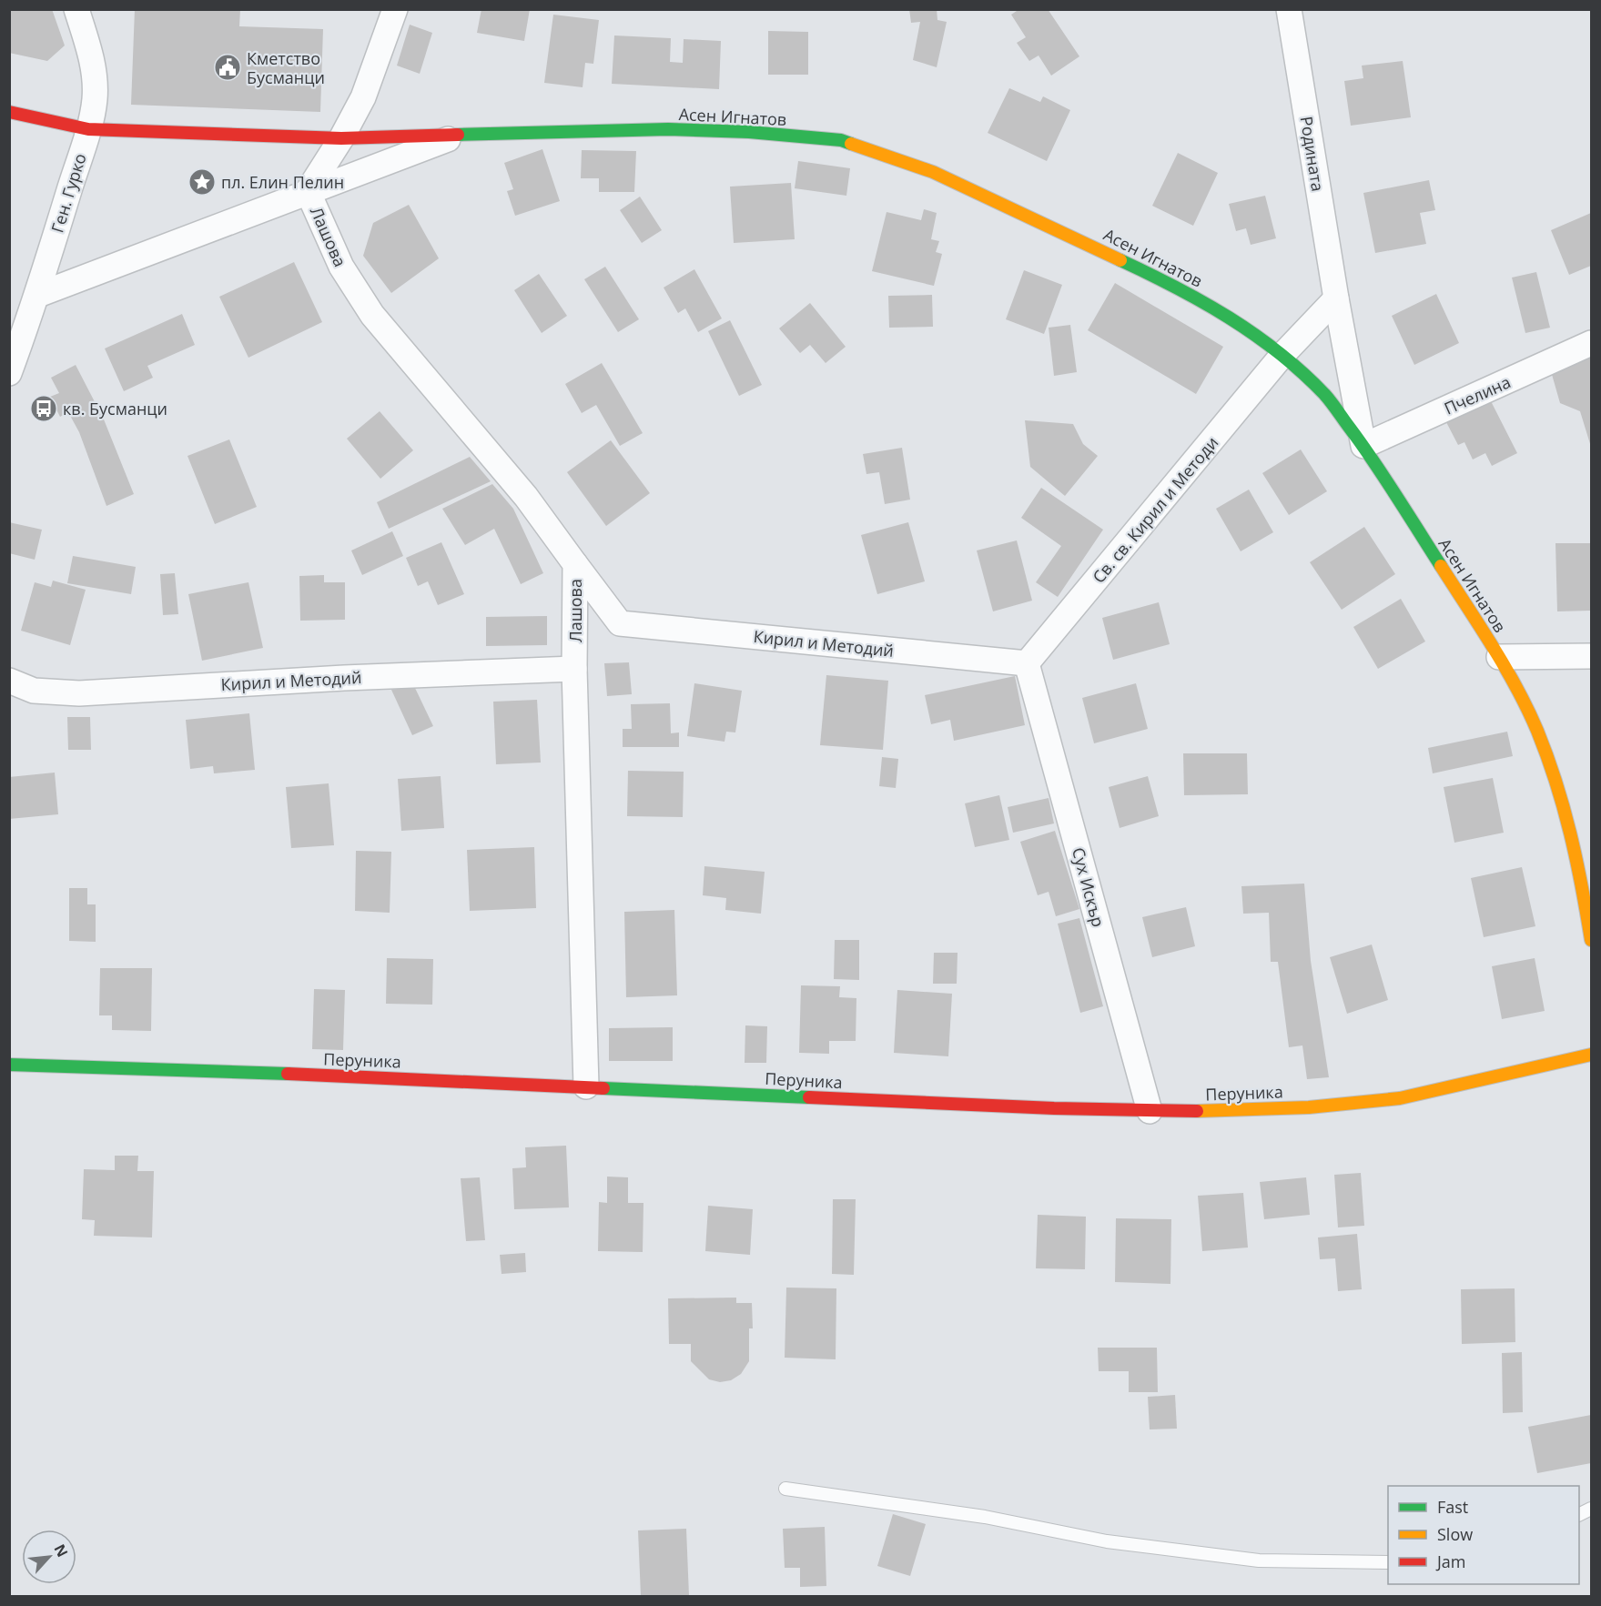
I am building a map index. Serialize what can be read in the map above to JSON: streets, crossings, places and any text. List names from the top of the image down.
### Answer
{
  "streets": {
    "street": [
      "Асен Игнатов",
      "Родината",
      "Ген. Гурко",
      "Лашова",
      "Пчелина",
      "Св. св. Кирил и Методи",
      "Кирил и Методий",
      "Сух Искър",
      "Перуника"
    ]
  },
  "crossings": [
    ["Асен Игнатов", "Родината"],
    ["Асен Игнатов", "Ген. Гурко"],
    ["Асен Игнатов", "Пчелина"],
    ["Асен Игнатов", "Св. св. Кирил и Методи"],
    ["Родината", "Пчелина"],
    ["Лашова", "Кирил и Методий"],
    ["Лашова", "Перуника"],
    ["Св. св. Кирил и Методи", "Кирил и Методий"],
    ["Св. св. Кирил и Методи", "Сух Искър"],
    ["Кирил и Методий", "Сух Искър"],
    ["Сух Искър", "Перуника"]
  ],
  "places": {
    "public building": ["Кметство Бусманци"],
    "place": ["пл. Елин Пелин"],
    "bus stop": ["кв. Бусманци"]
  },
  "legend": ["Fast", "Slow", "Jam"],
  "north": "top right"
}
